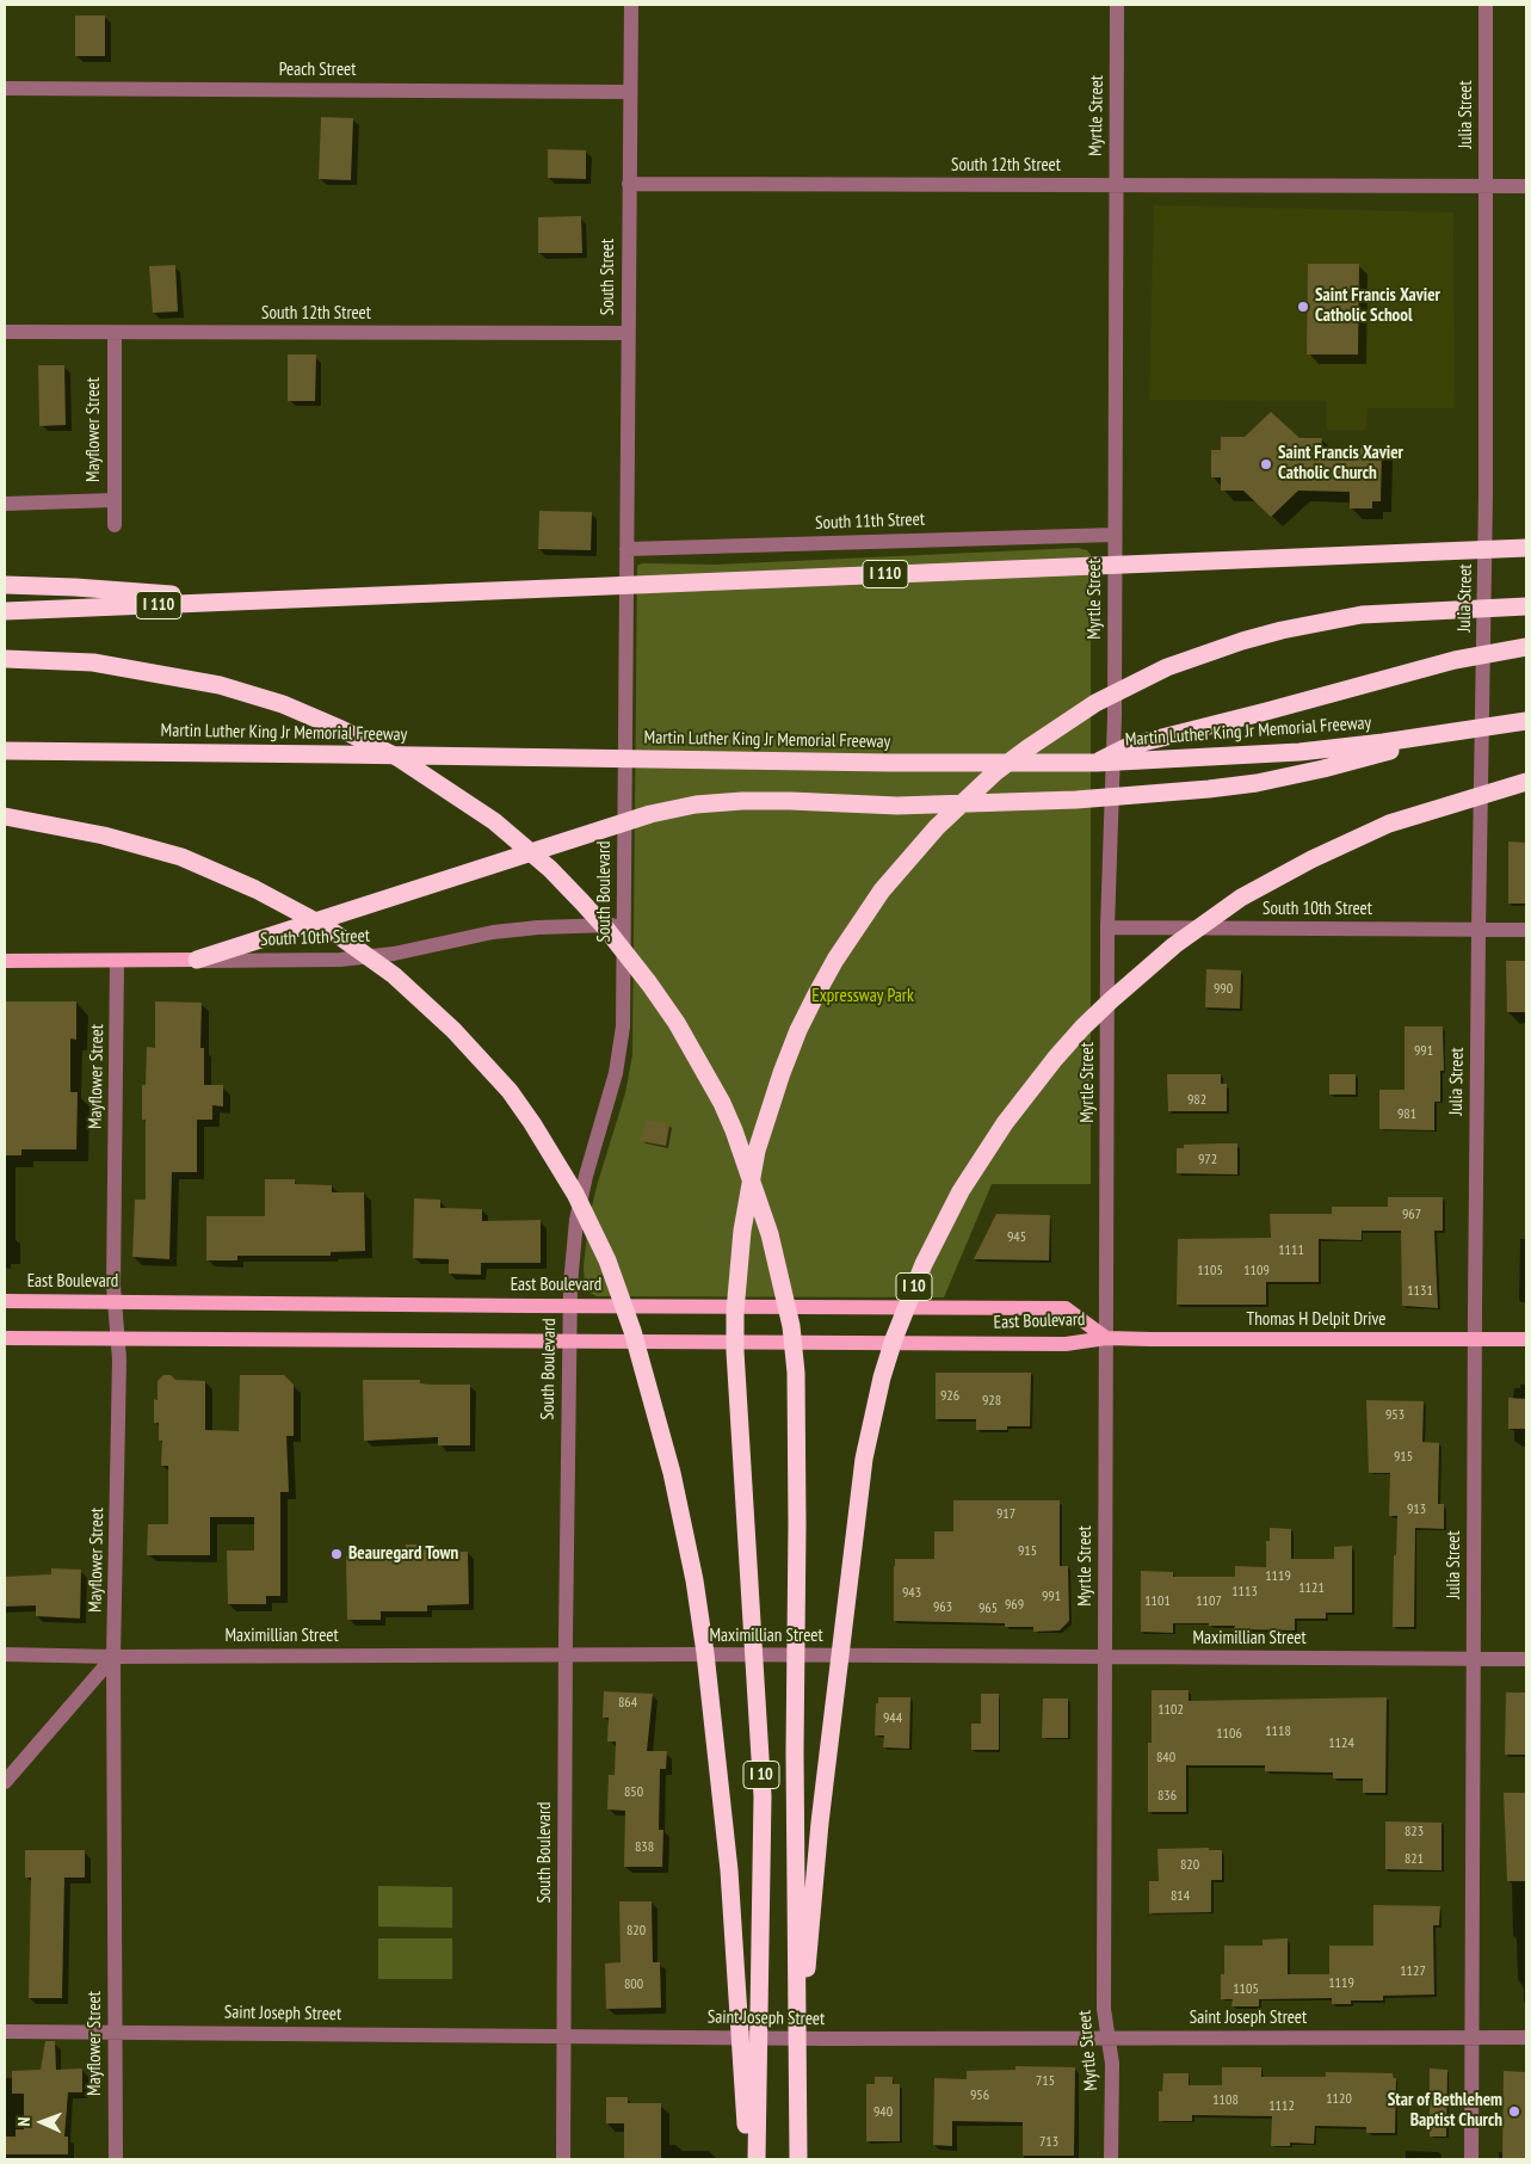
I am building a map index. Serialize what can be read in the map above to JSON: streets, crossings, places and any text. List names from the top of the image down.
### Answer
{
  "streets": {
    "highway": ["I 110", "Martin Luther King Jr Memorial Freeway", "I 10"],
    "main road": ["South 10th Street", "East Boulevard", "Thomas H Delpit Drive"],
    "street": [
      "Peach Street",
      "Julia Street",
      "Myrtle Street",
      "South 12th Street",
      "South Street",
      "Mayflower Street",
      "South 11th Street",
      "South Boulevard",
      "Maximillian Street",
      "Saint Joseph Street"
    ]
  },
  "crossings": [
    ["Peach Street", "South Street"],
    ["Julia Street", "South 12th Street"],
    ["Julia Street", "South 10th Street"],
    ["Julia Street", "Thomas H Delpit Drive"],
    ["Julia Street", "Maximillian Street"],
    ["Julia Street", "Saint Joseph Street"],
    ["Myrtle Street", "South 12th Street"],
    ["Myrtle Street", "South 11th Street"],
    ["Myrtle Street", "South 10th Street"],
    ["Myrtle Street", "East Boulevard"],
    ["Myrtle Street", "Thomas H Delpit Drive"],
    ["Myrtle Street", "Maximillian Street"],
    ["Myrtle Street", "Saint Joseph Street"],
    ["South 12th Street", "South Street"],
    ["South 12th Street", "Mayflower Street"],
    ["South Street", "South 11th Street"],
    ["South Street", "South Boulevard"],
    ["Mayflower Street", "South 10th Street"],
    ["Mayflower Street", "East Boulevard"],
    ["Mayflower Street", "Maximillian Street"],
    ["Mayflower Street", "Saint Joseph Street"],
    ["South 11th Street", "South Boulevard"],
    ["South Boulevard", "South 10th Street"],
    ["South Boulevard", "East Boulevard"],
    ["South Boulevard", "Maximillian Street"],
    ["South Boulevard", "Saint Joseph Street"],
    ["East Boulevard", "Thomas H Delpit Drive"]
  ],
  "parks": ["Expressway Park"],
  "places": [
    "Saint Francis Xavier Catholic School",
    "Saint Francis Xavier Catholic Church",
    "Beauregard Town",
    "Star of Bethlehem Baptist Church"
  ],
  "house_numbers": [
    "990",
    "991",
    "982",
    "981",
    "972",
    "967",
    "945",
    "1111",
    "1105",
    "1109",
    "1131",
    "926",
    "928",
    "953",
    "915",
    "913",
    "917",
    "915",
    "1119",
    "1121",
    "1113",
    "943",
    "991",
    "1101",
    "1107",
    "969",
    "963",
    "965",
    "864",
    "1102",
    "944",
    "1118",
    "1106",
    "1124",
    "840",
    "850",
    "836",
    "823",
    "838",
    "821",
    "820",
    "814",
    "820",
    "1127",
    "1119",
    "800",
    "1105",
    "715",
    "956",
    "1120",
    "1108",
    "1112",
    "940",
    "713"
  ],
  "north": "left"
}
